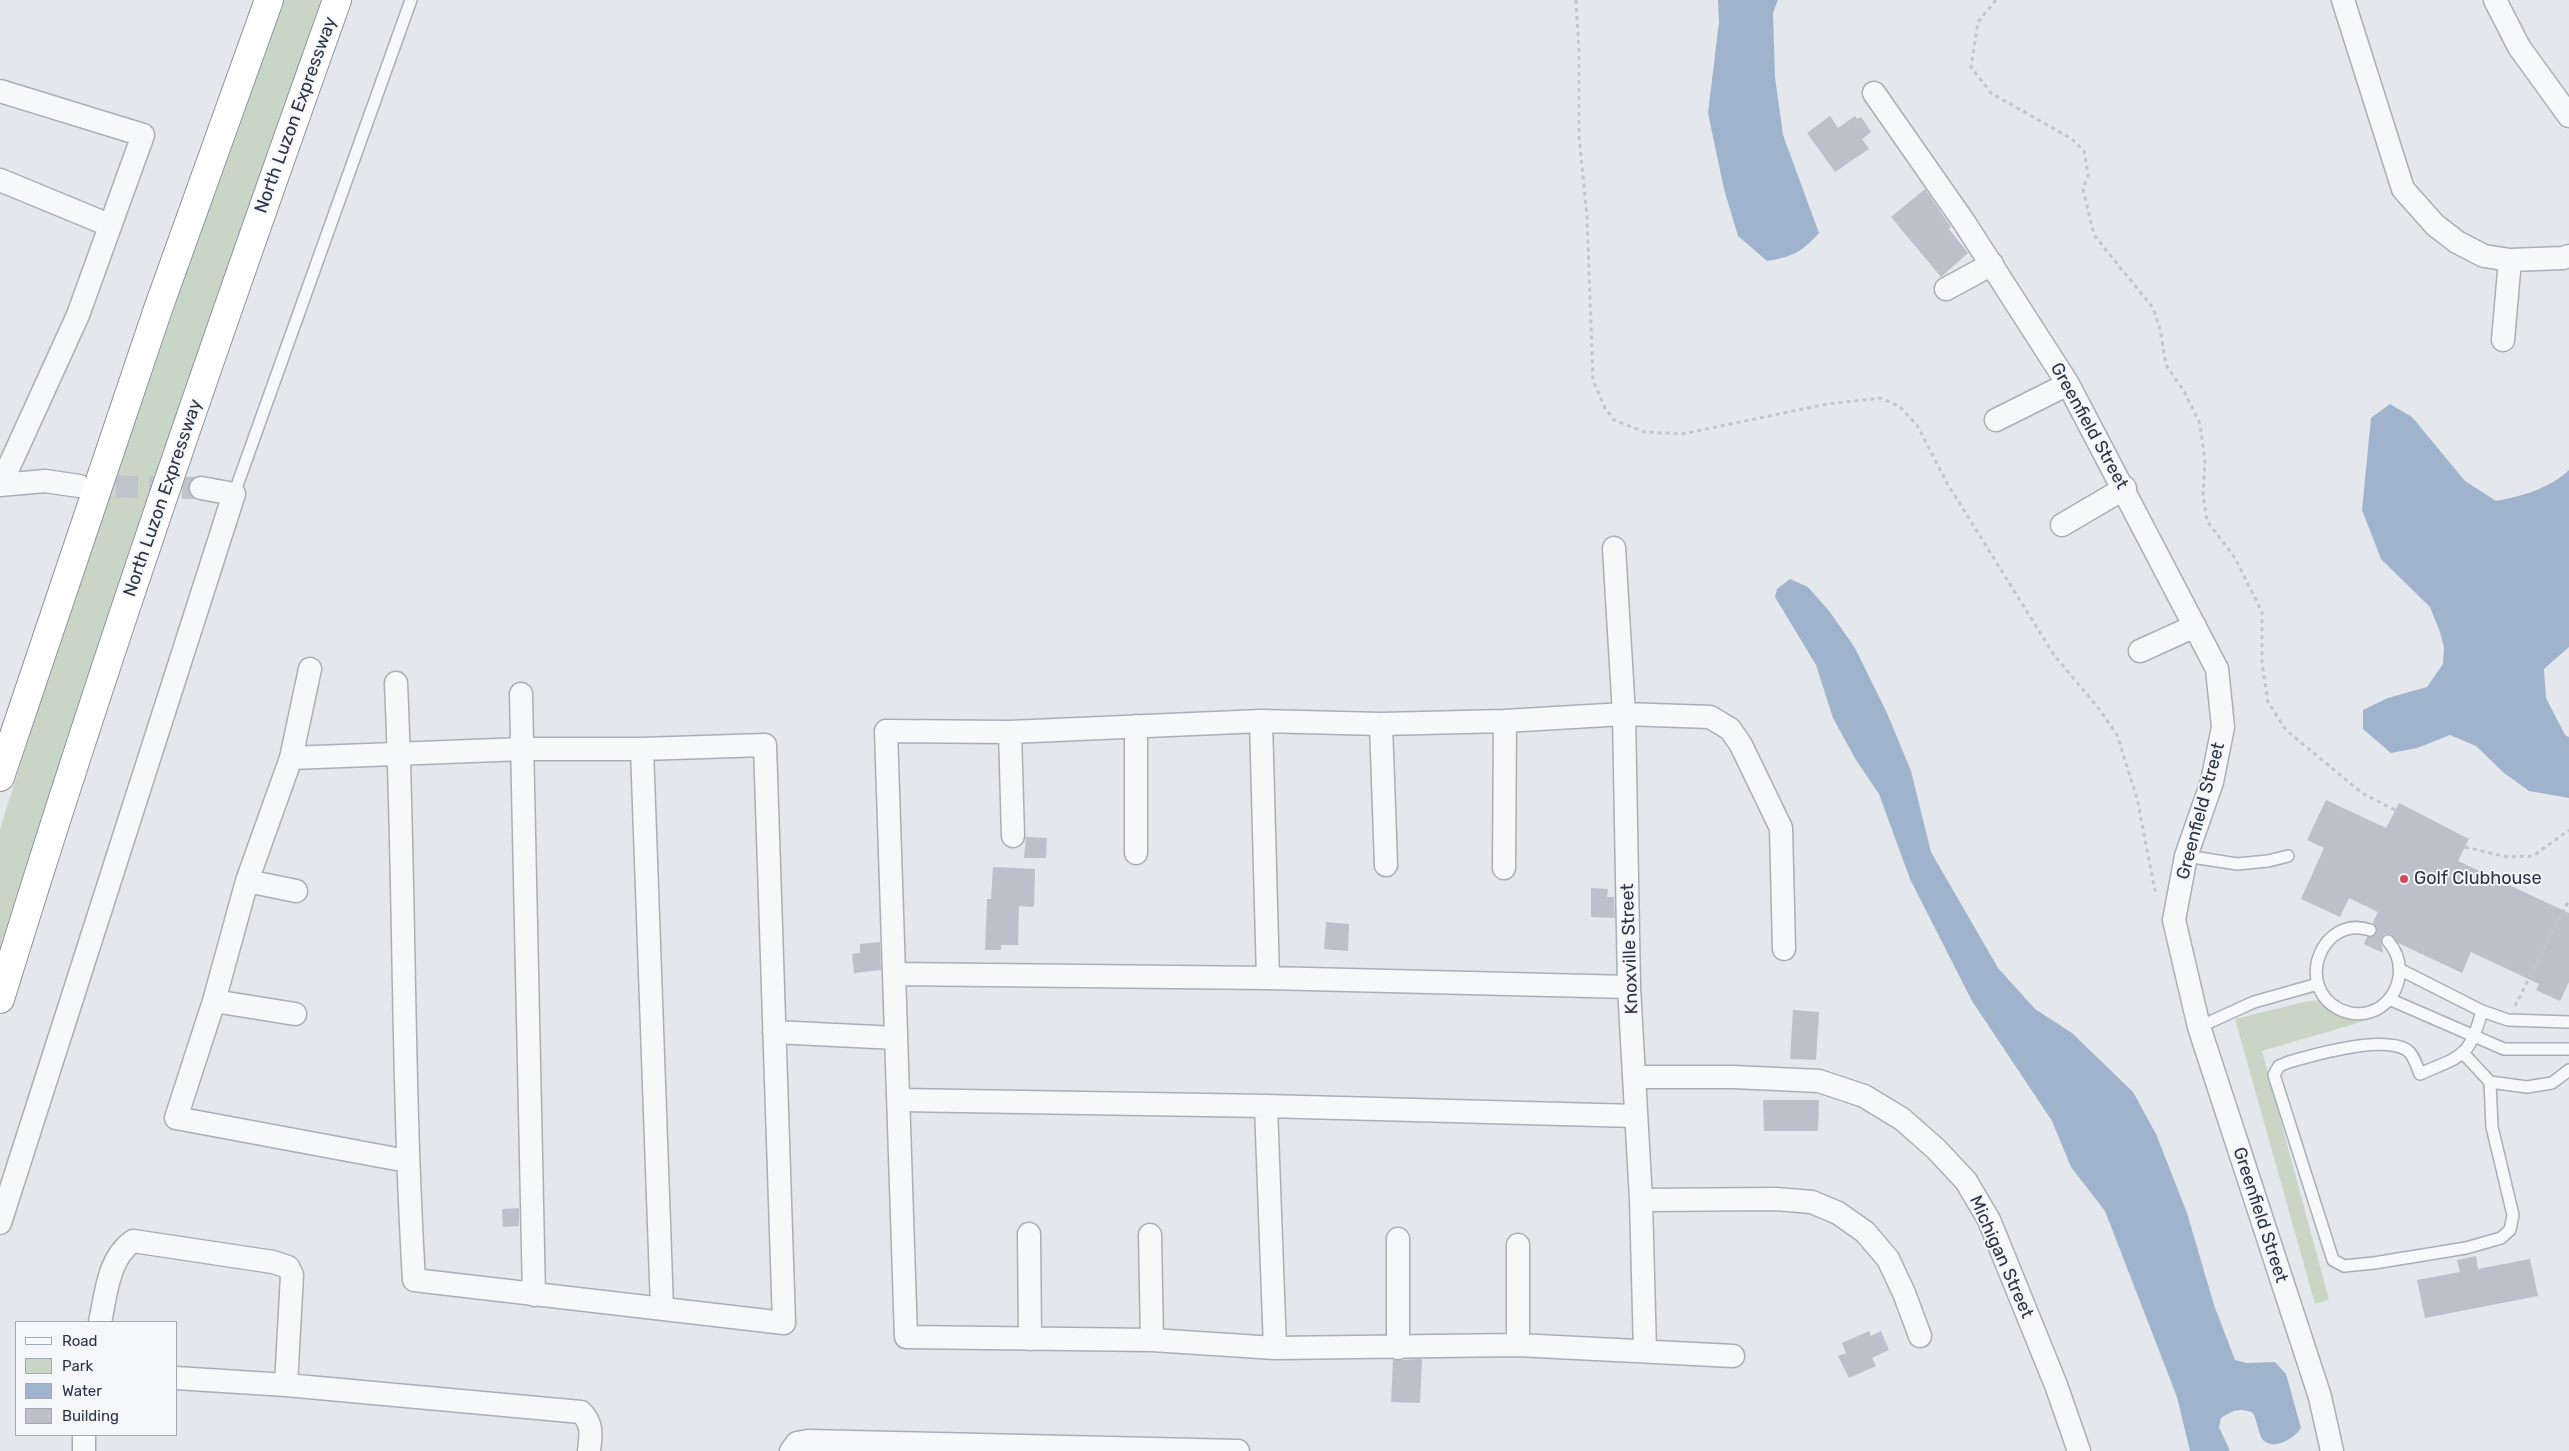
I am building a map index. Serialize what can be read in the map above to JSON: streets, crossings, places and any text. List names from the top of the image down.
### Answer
{
  "streets": {
    "highway": ["North Luzon Expressway"],
    "street": ["Greenfield Street", "Knoxville Street", "Michigan Street"]
  },
  "crossings": [
    ["Knoxville Street", "Michigan Street"]
  ],
  "places": ["Golf Clubhouse"],
  "legend": [
    "Road",
    "Park",
    "Water",
    "Building"
  ]
}
